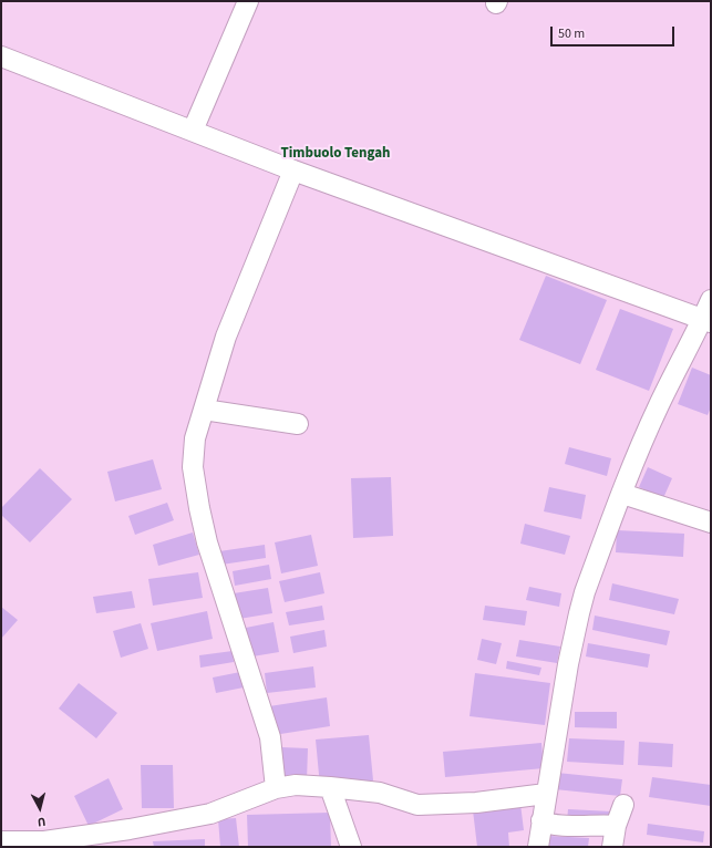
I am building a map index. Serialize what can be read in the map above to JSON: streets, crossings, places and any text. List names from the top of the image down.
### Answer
{
  "districts": ["Timbuolo Tengah"],
  "scale_bar": "50 m",
  "north": "bottom"
}
